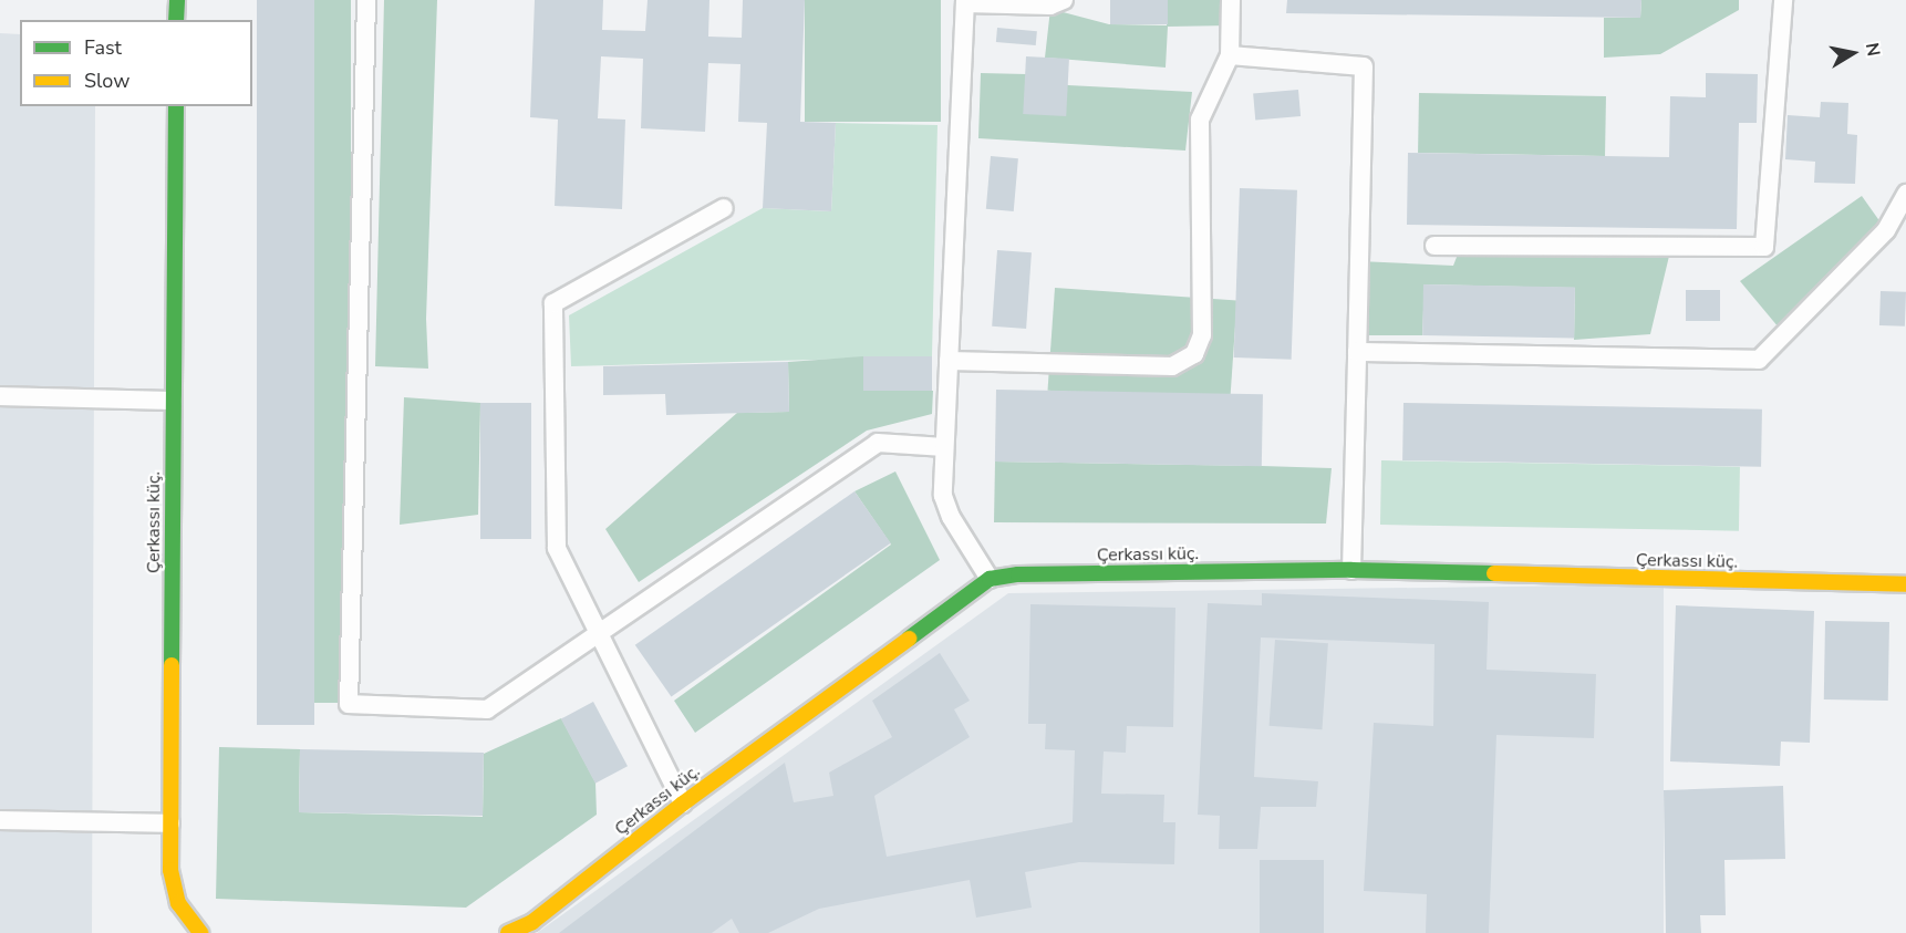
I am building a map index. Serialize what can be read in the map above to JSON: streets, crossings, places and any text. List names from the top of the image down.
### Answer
{
  "streets": {
    "street": ["Çerkassı küç."]
  },
  "legend": ["Fast", "Slow"],
  "north": "right"
}
